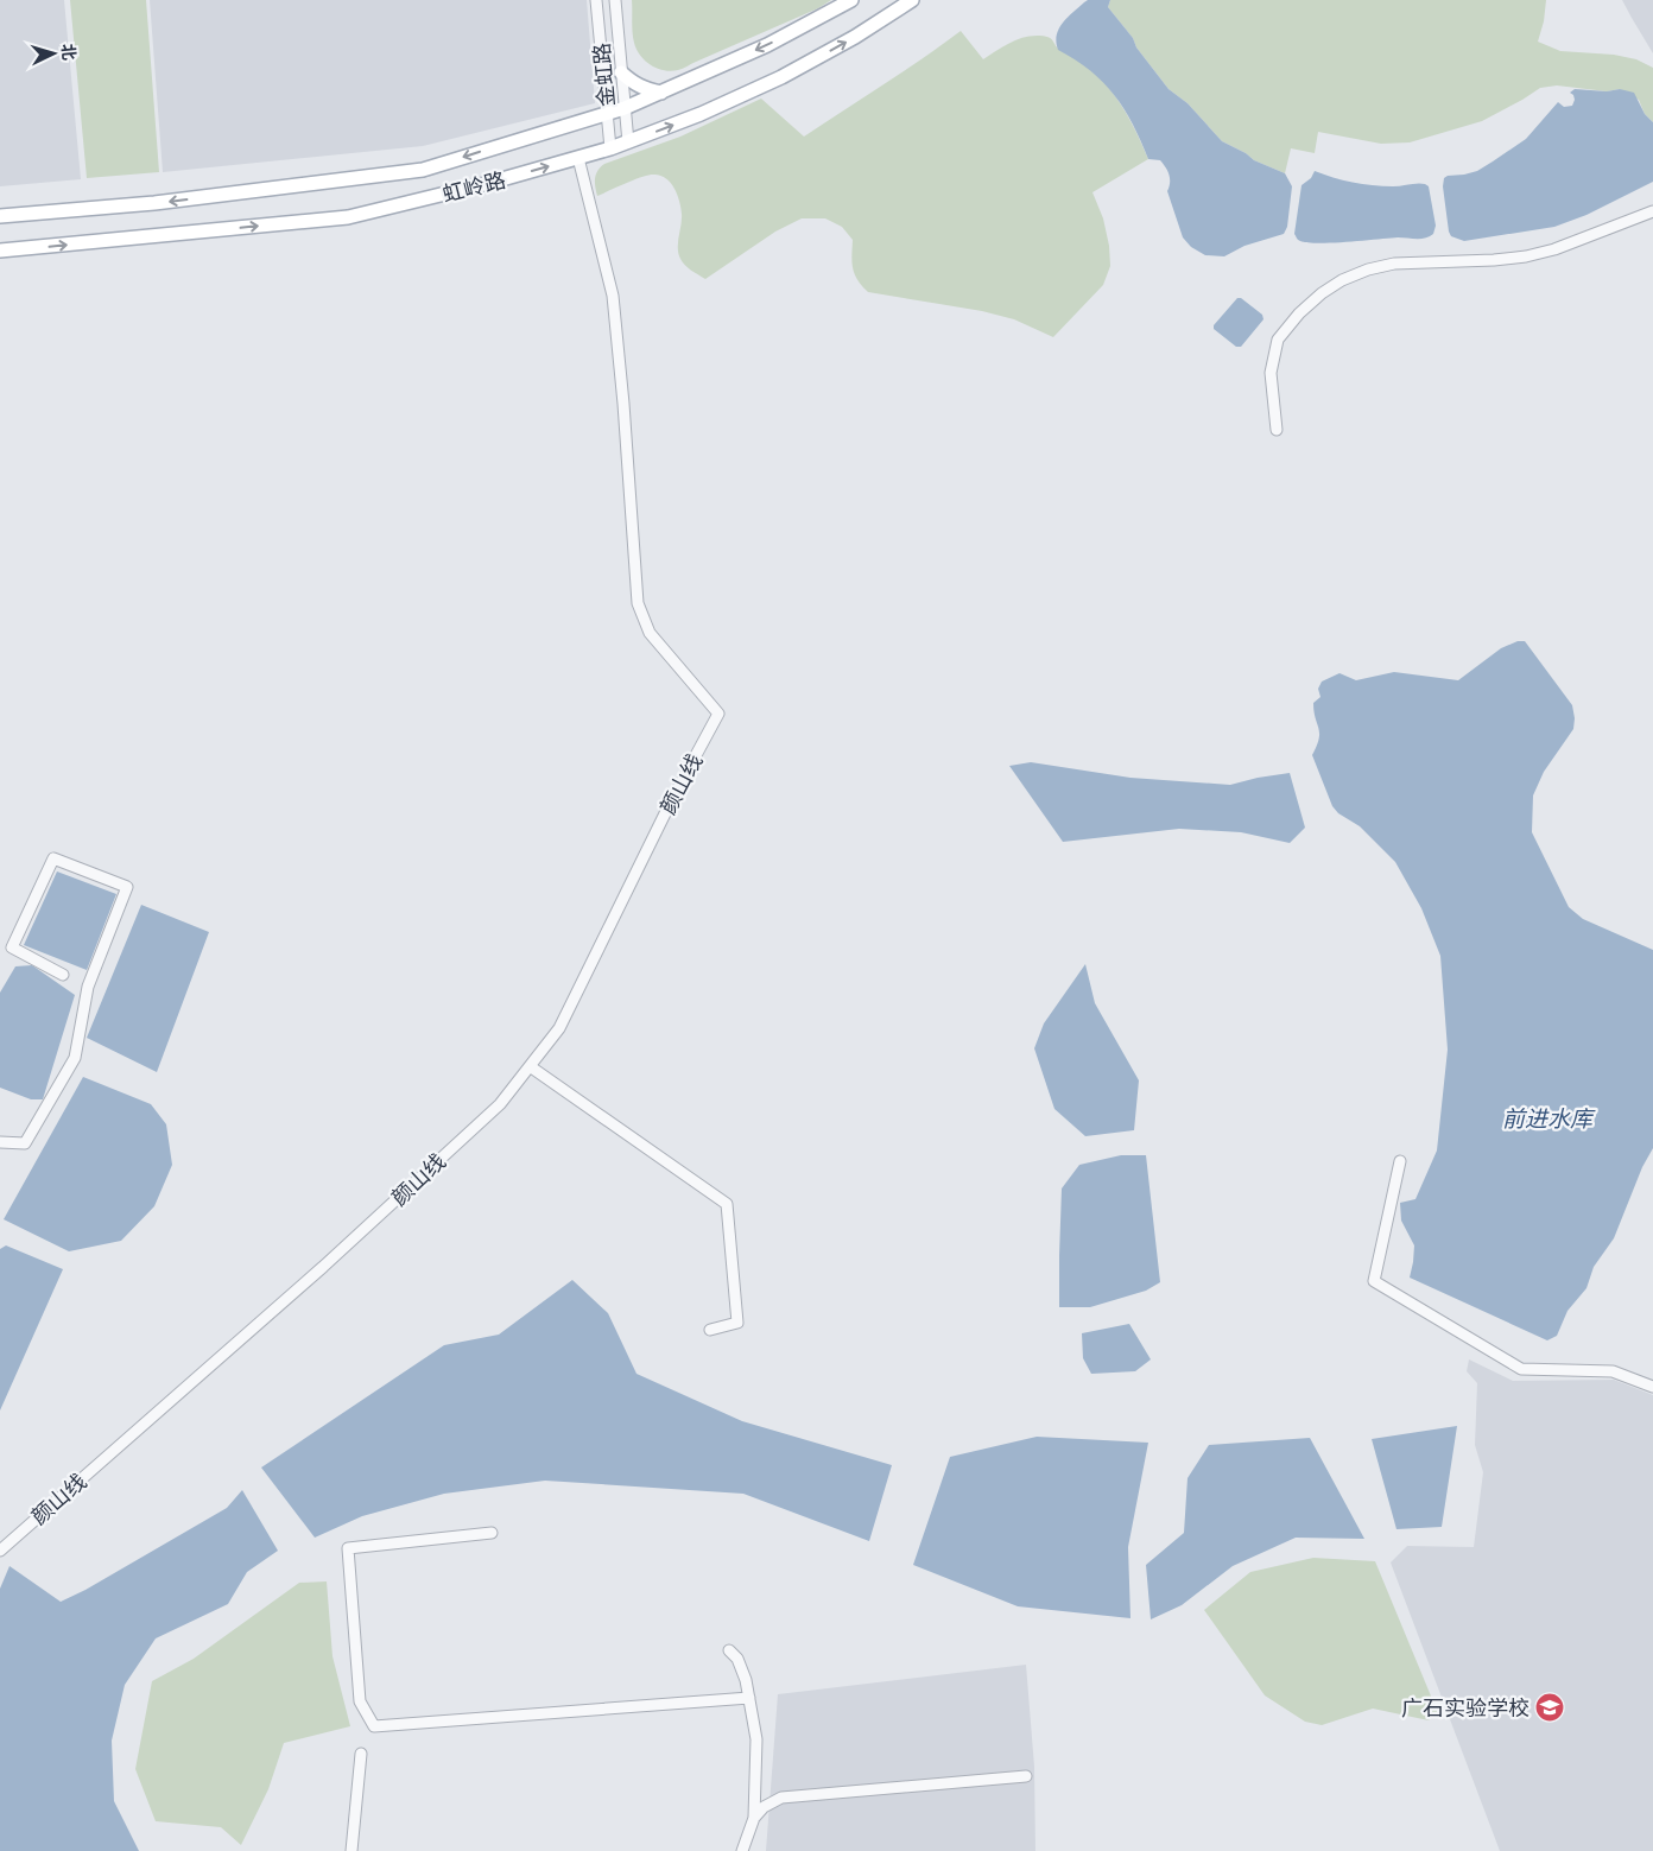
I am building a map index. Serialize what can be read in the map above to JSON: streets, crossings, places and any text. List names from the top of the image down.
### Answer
{
  "streets": {
    "main road": ["虹岭路"],
    "street": ["金虹路", "颜山线"]
  },
  "crossings": [
    ["金虹路", "虹岭路"],
    ["虹岭路", "颜山线"]
  ],
  "water": ["前进水库"],
  "places": {
    "school or university": ["广石实验学校"]
  },
  "north": "right"
}
